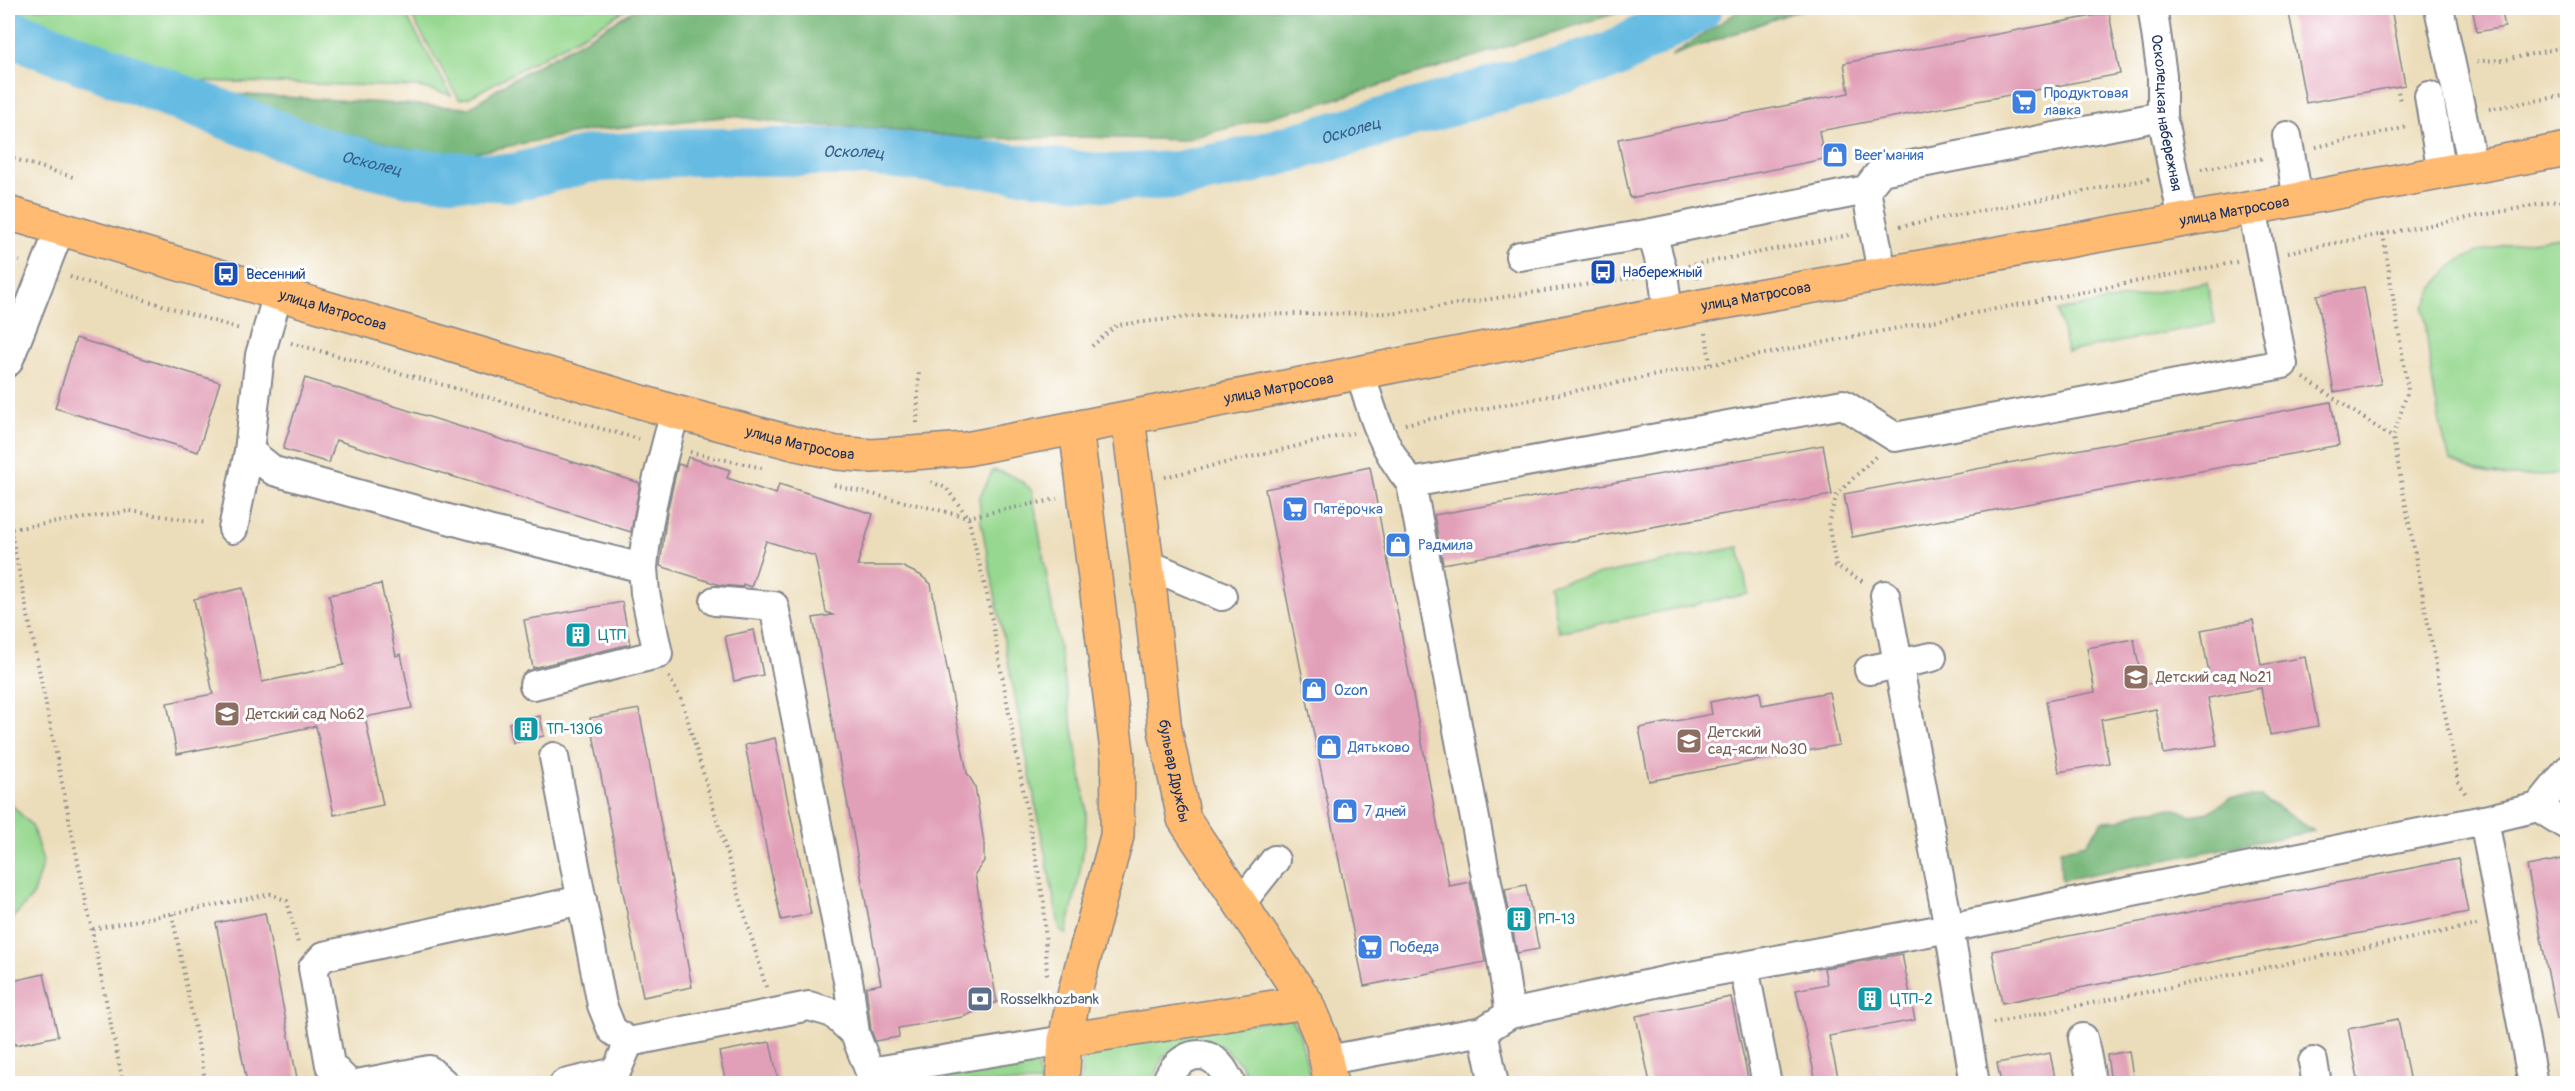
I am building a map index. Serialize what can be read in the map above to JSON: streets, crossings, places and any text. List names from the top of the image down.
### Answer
{
  "streets": {
    "main road": ["улица Матросова", "бульвар Дружбы"],
    "street": ["Осколецкая набережная"]
  },
  "crossings": [
    ["Осколецкая набережная", "улица Матросова"],
    ["улица Матросова", "бульвар Дружбы"]
  ],
  "water": ["Осколец"],
  "places": {
    "supermarket": ["Продуктовая лавка", "Пятёрочка", "Победа"],
    "shop": [
      "Beer'мания",
      "Радмила",
      "Ozon",
      "Дятьково",
      "7 дней"
    ],
    "bus stop": ["Набережный", "Весенний"],
    "building": [
      "ЦТП",
      "ТП-1306",
      "РП-13",
      "ЦТП-2"
    ],
    "school or university": ["Детский сад №21", "Детский сад №62", "Детский сад-ясли №30"],
    "bank": ["Rosselkhozbank"]
  }
}
